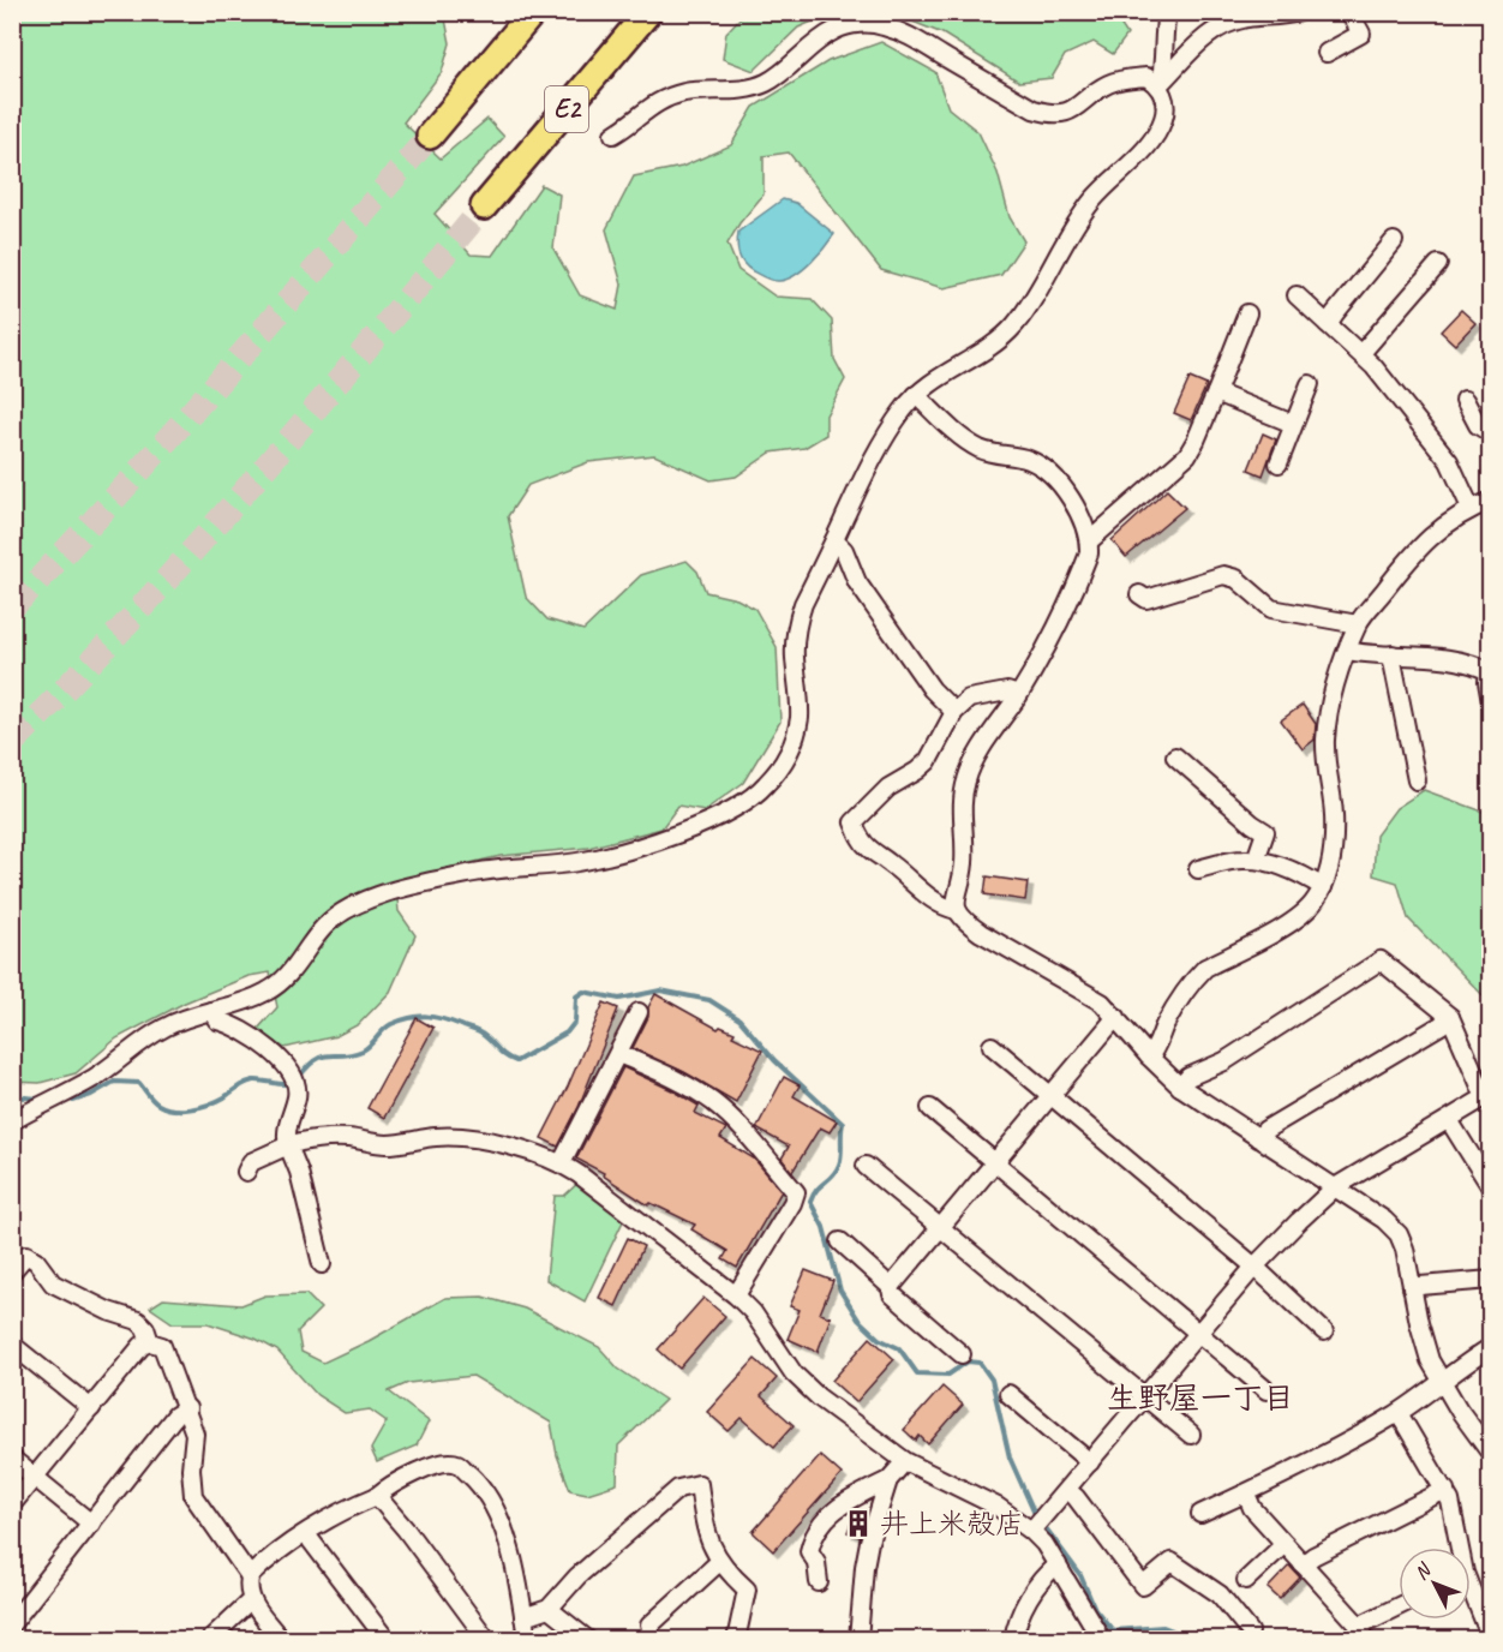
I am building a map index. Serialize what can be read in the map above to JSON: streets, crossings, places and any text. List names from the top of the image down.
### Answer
{
  "streets": {
    "highway": ["E2"]
  },
  "districts": ["生野屋一丁目"],
  "places": {
    "building": ["井上米殻店"]
  },
  "north": "top left"
}
